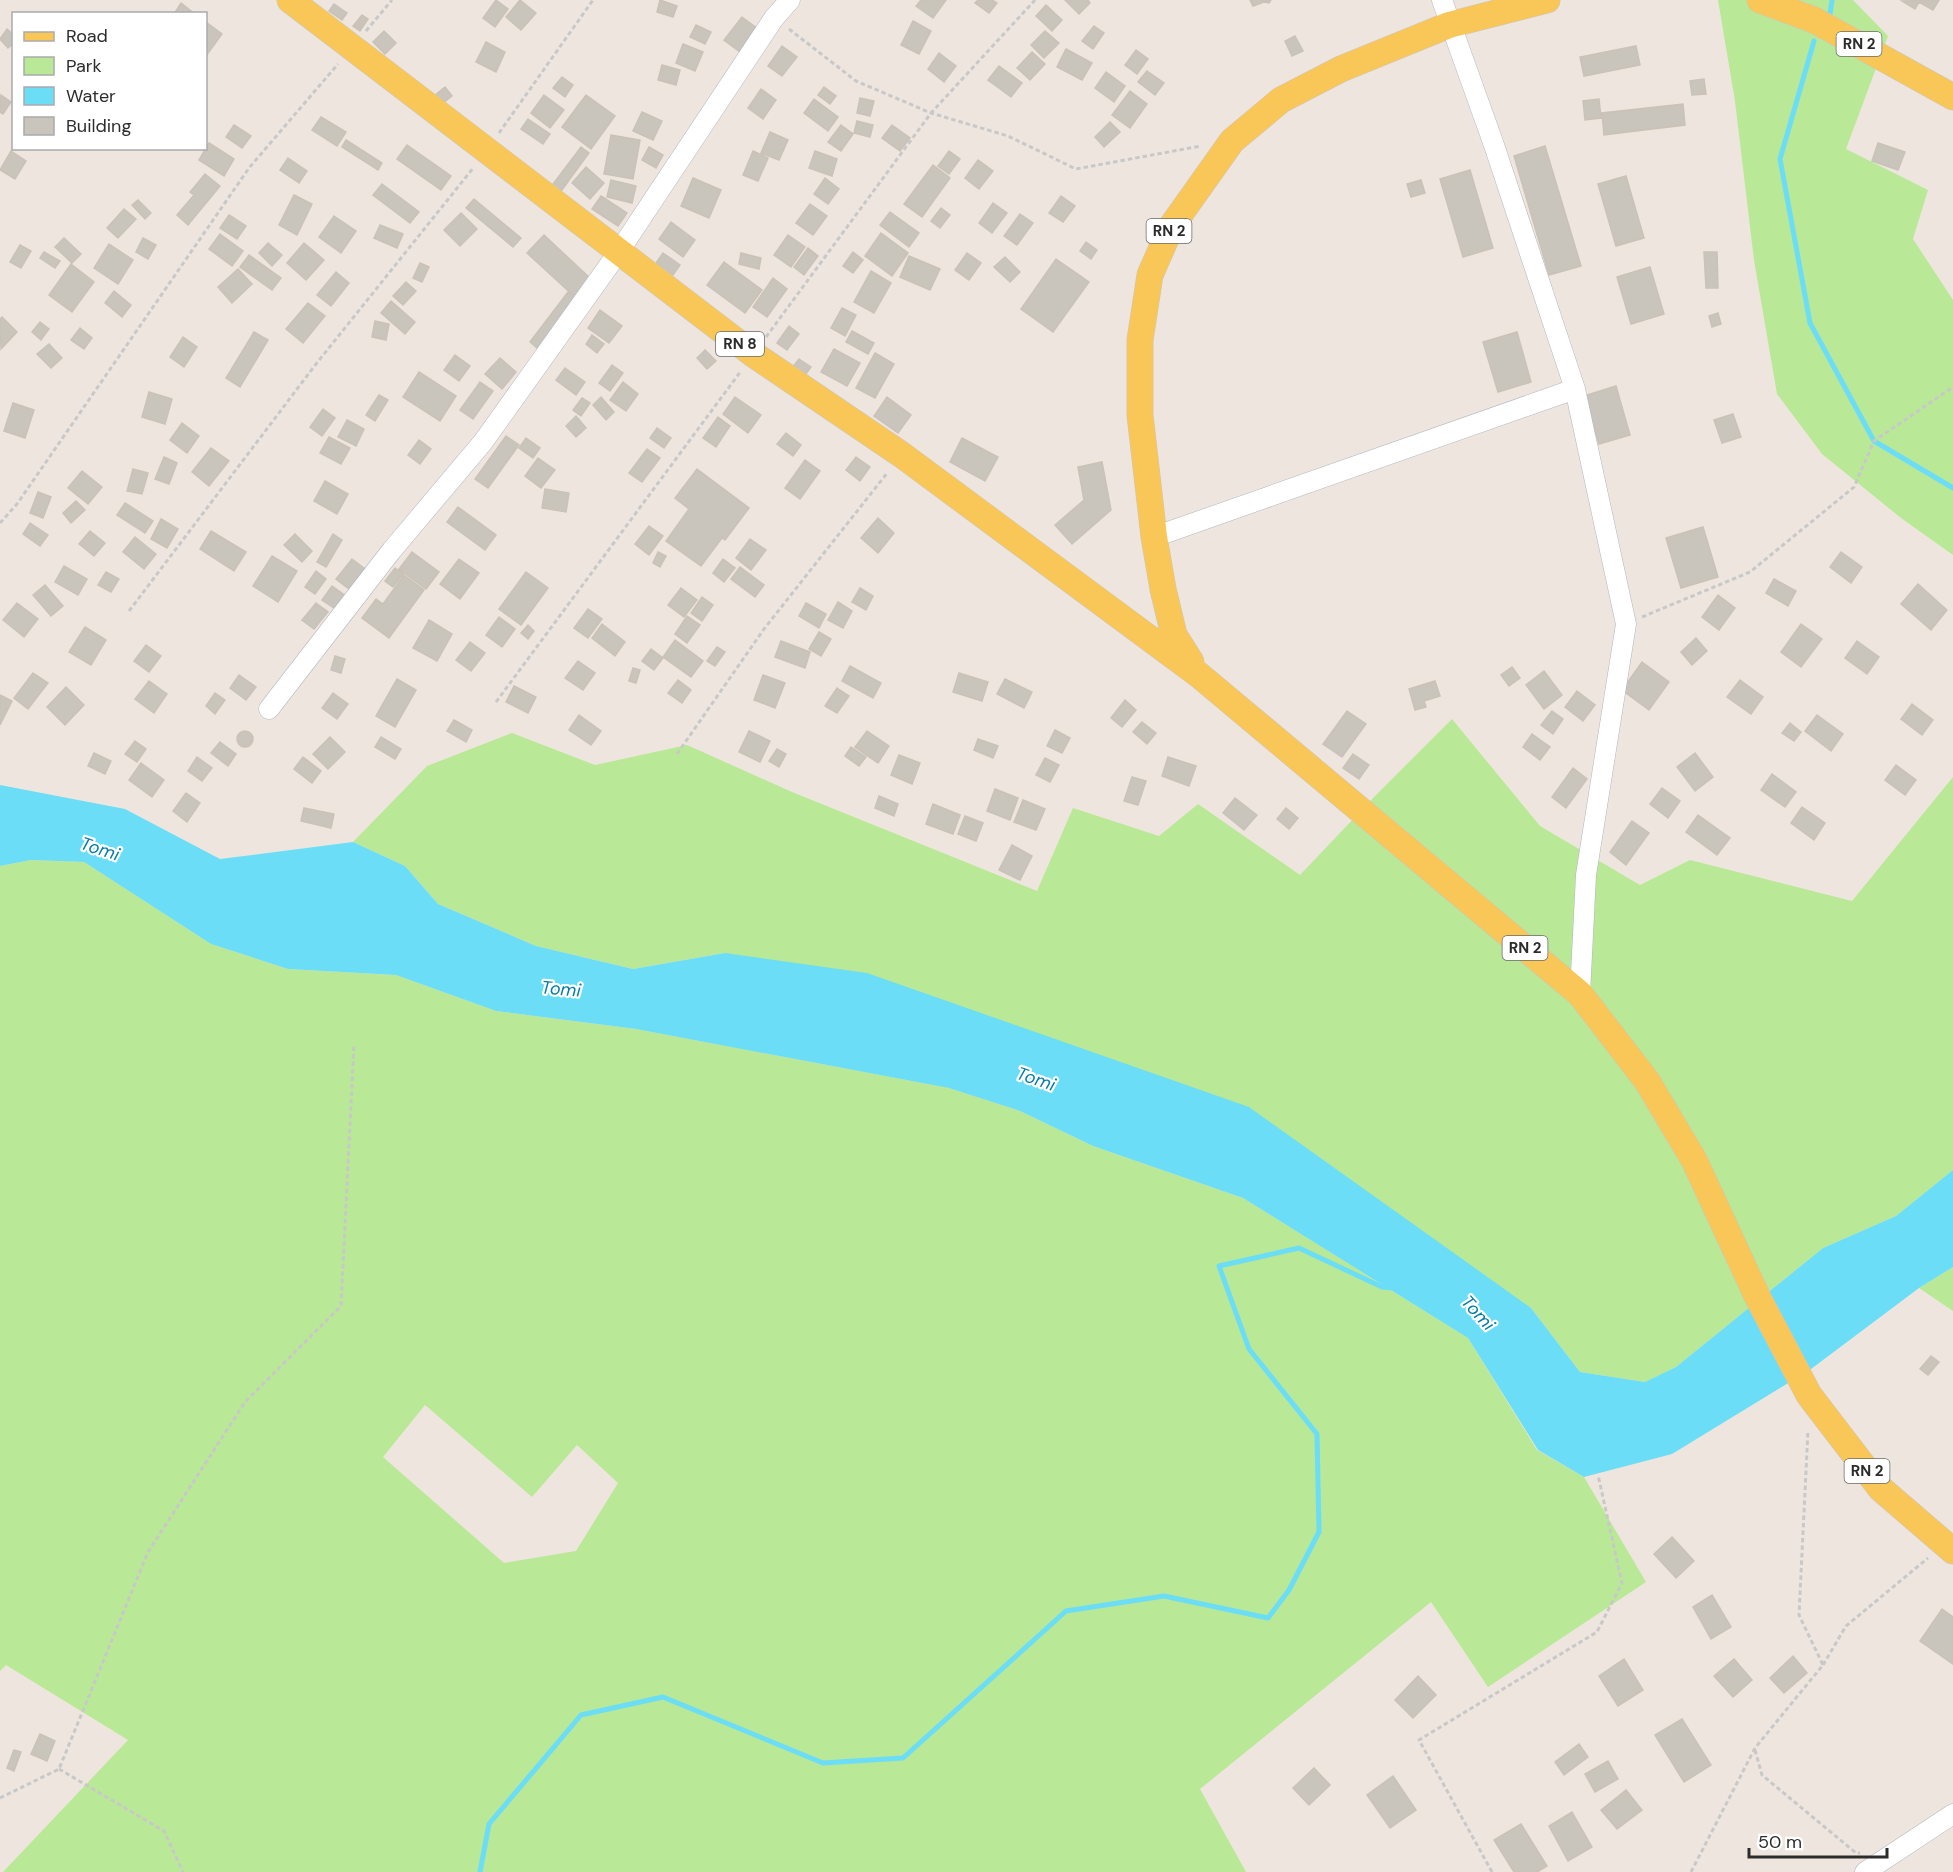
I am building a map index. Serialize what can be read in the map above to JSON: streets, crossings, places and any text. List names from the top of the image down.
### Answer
{
  "streets": {
    "main road": ["RN 2", "RN 8"]
  },
  "crossings": [
    ["RN 2", "RN 8"]
  ],
  "water": ["Tomi"],
  "legend": [
    "Road",
    "Park",
    "Water",
    "Building"
  ],
  "scale_bar": "50 m"
}
